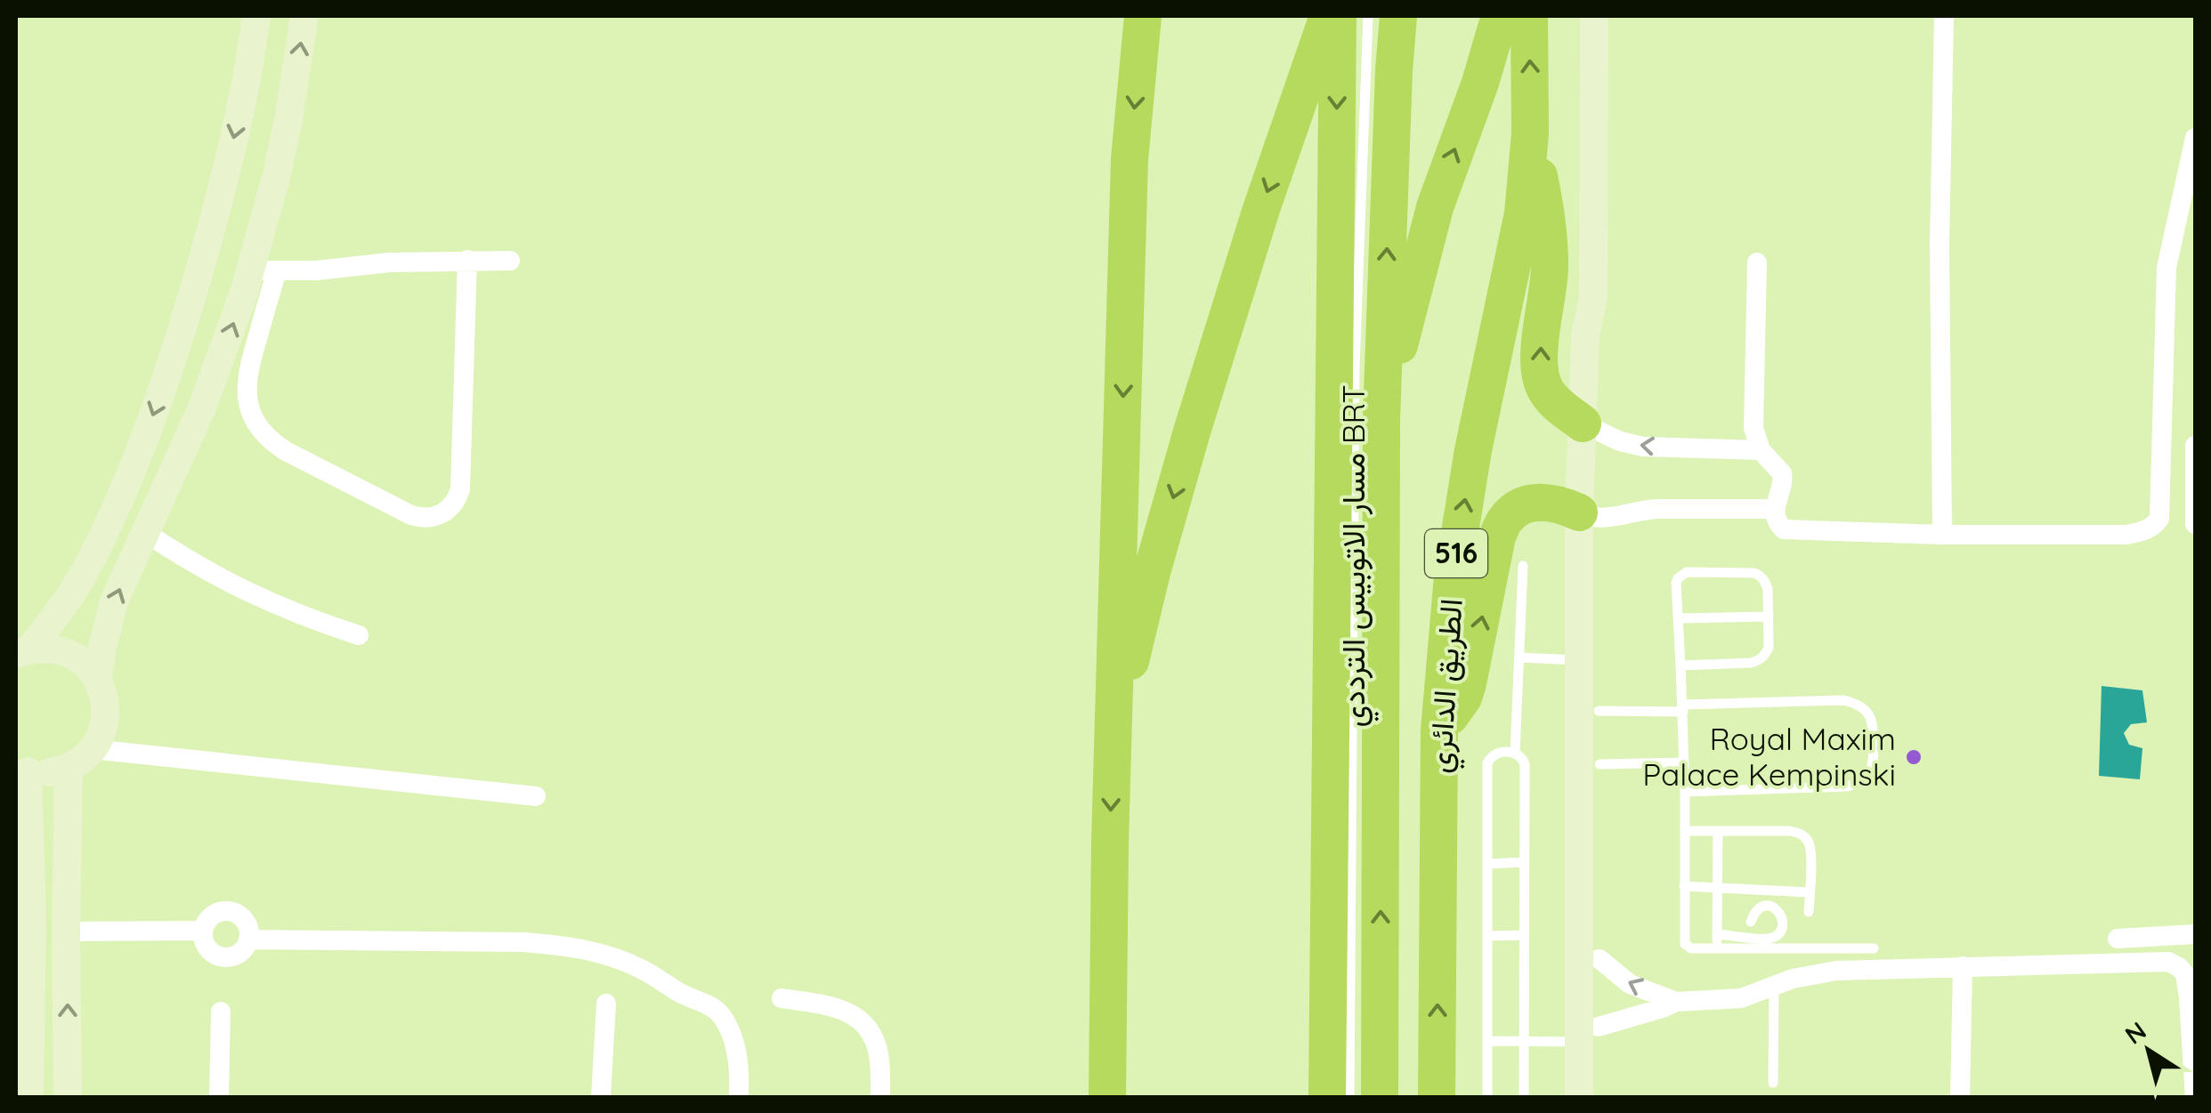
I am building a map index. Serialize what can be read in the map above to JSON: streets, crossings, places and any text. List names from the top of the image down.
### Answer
{
  "streets": {
    "highway": ["516", "الطريق الدائري"],
    "lane": ["مسار الاتوبيس الترددي BRT"]
  },
  "crossings": [
    ["516", "الطريق الدائري"]
  ],
  "places": ["Royal Maxim Palace Kempinski"],
  "north": "top left"
}
